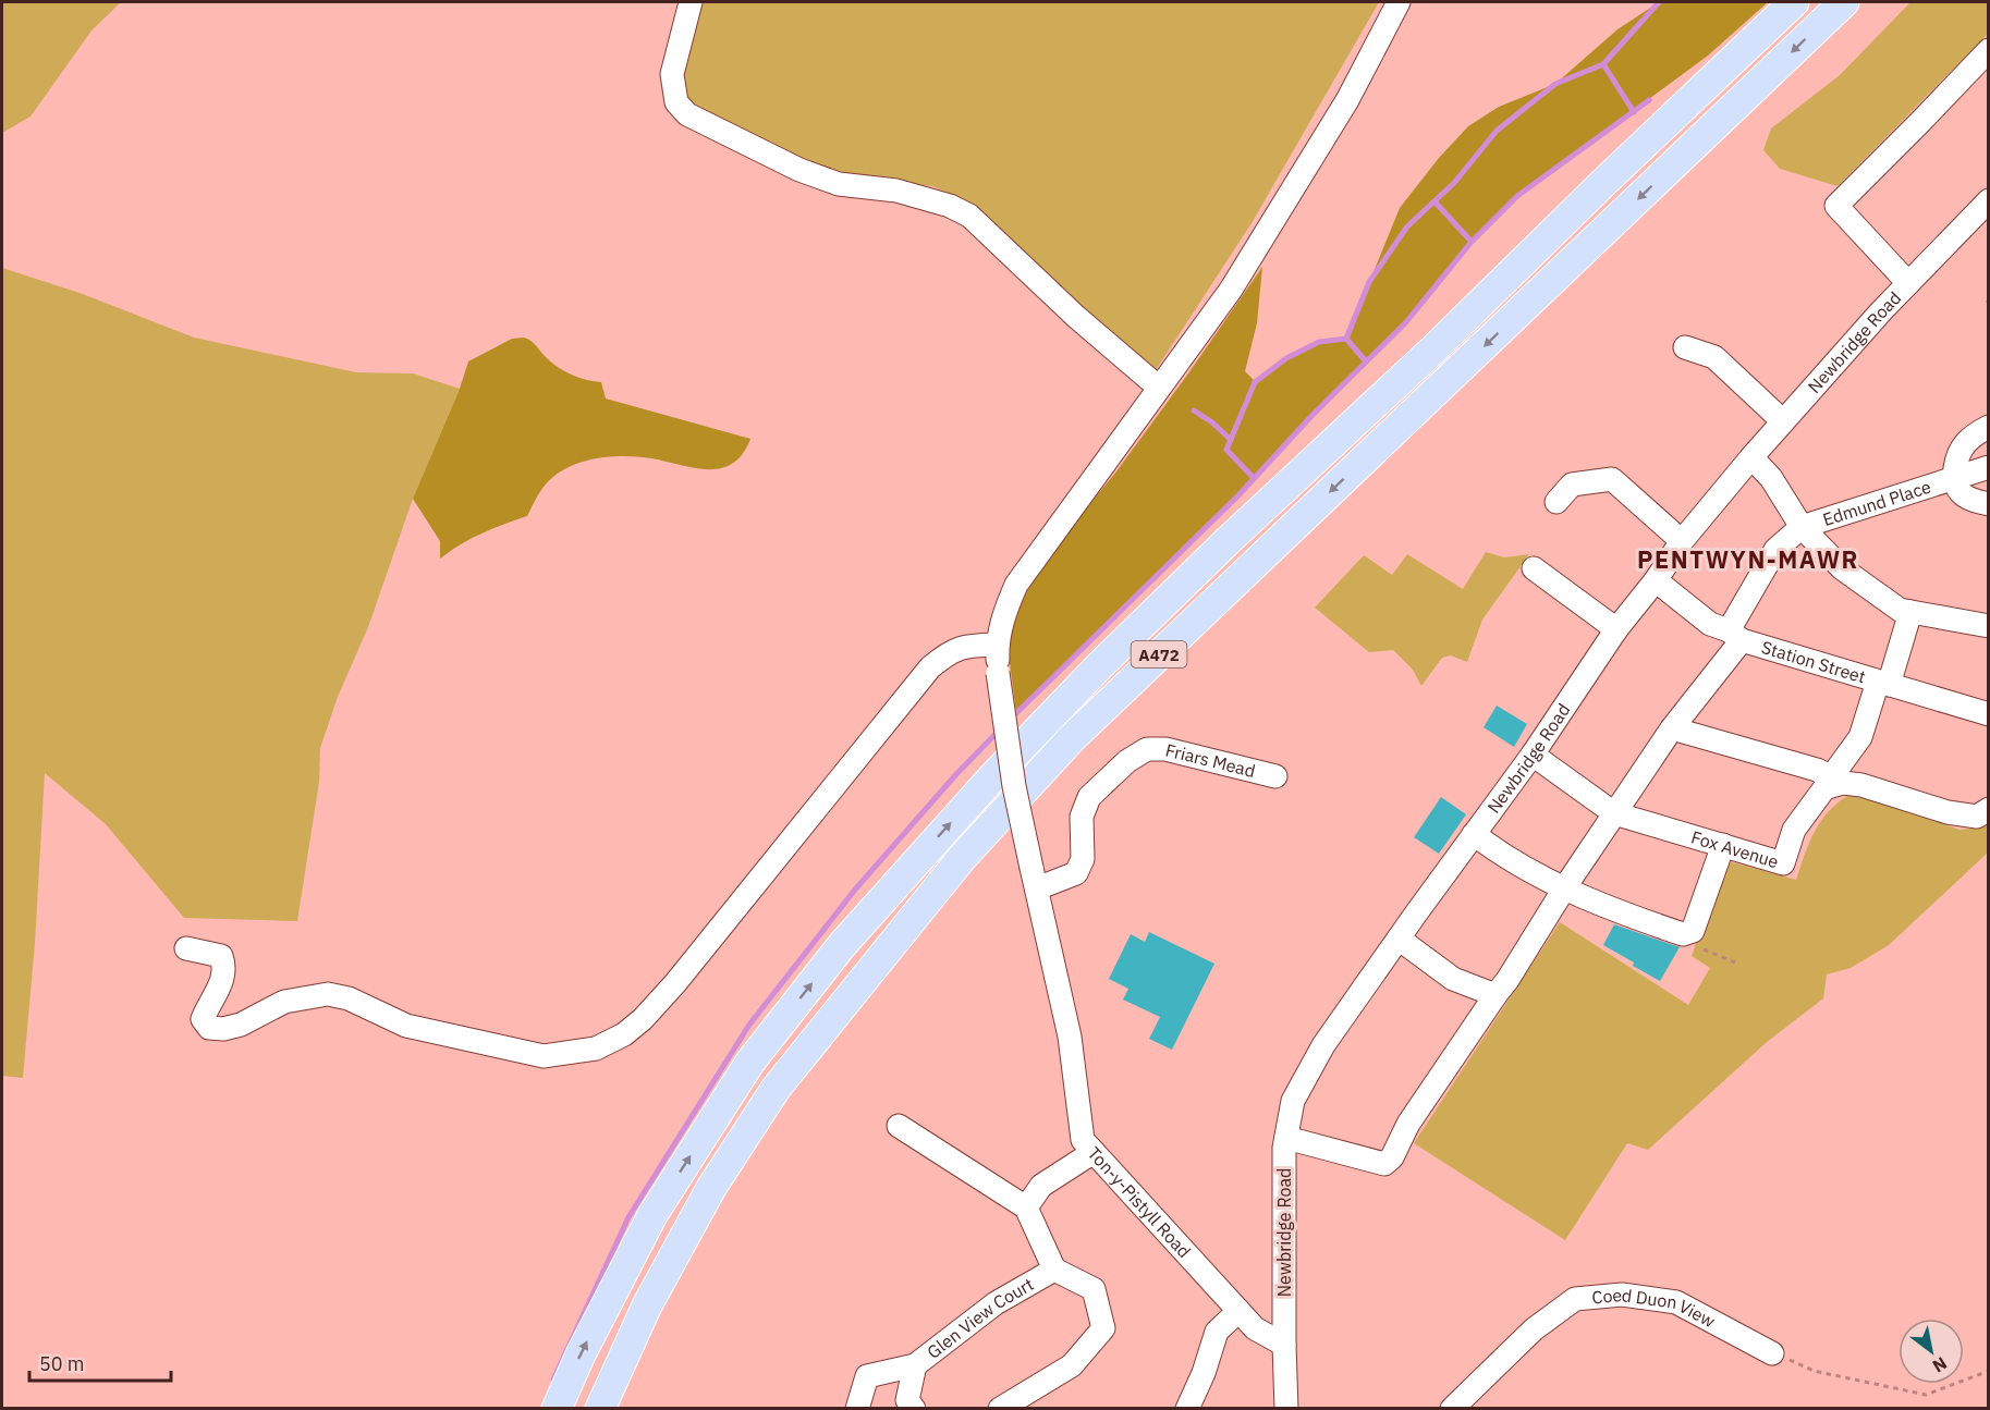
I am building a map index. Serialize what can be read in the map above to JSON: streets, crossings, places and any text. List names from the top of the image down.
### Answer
{
  "streets": {
    "main road": ["A472"],
    "street": [
      "Newbridge Road",
      "Edmund Place",
      "Station Street",
      "Friars Mead",
      "Fox Avenue",
      "Ton-y-Pistyll Road",
      "Coed Duon View",
      "Glen View Court"
    ]
  },
  "crossings": [
    ["Newbridge Road", "Station Street"],
    ["Newbridge Road", "Fox Avenue"],
    ["Newbridge Road", "Ton-y-Pistyll Road"],
    ["Friars Mead", "Ton-y-Pistyll Road"]
  ],
  "districts": ["PENTWYN-MAWR"],
  "scale_bar": "50 m",
  "north": "bottom right"
}
